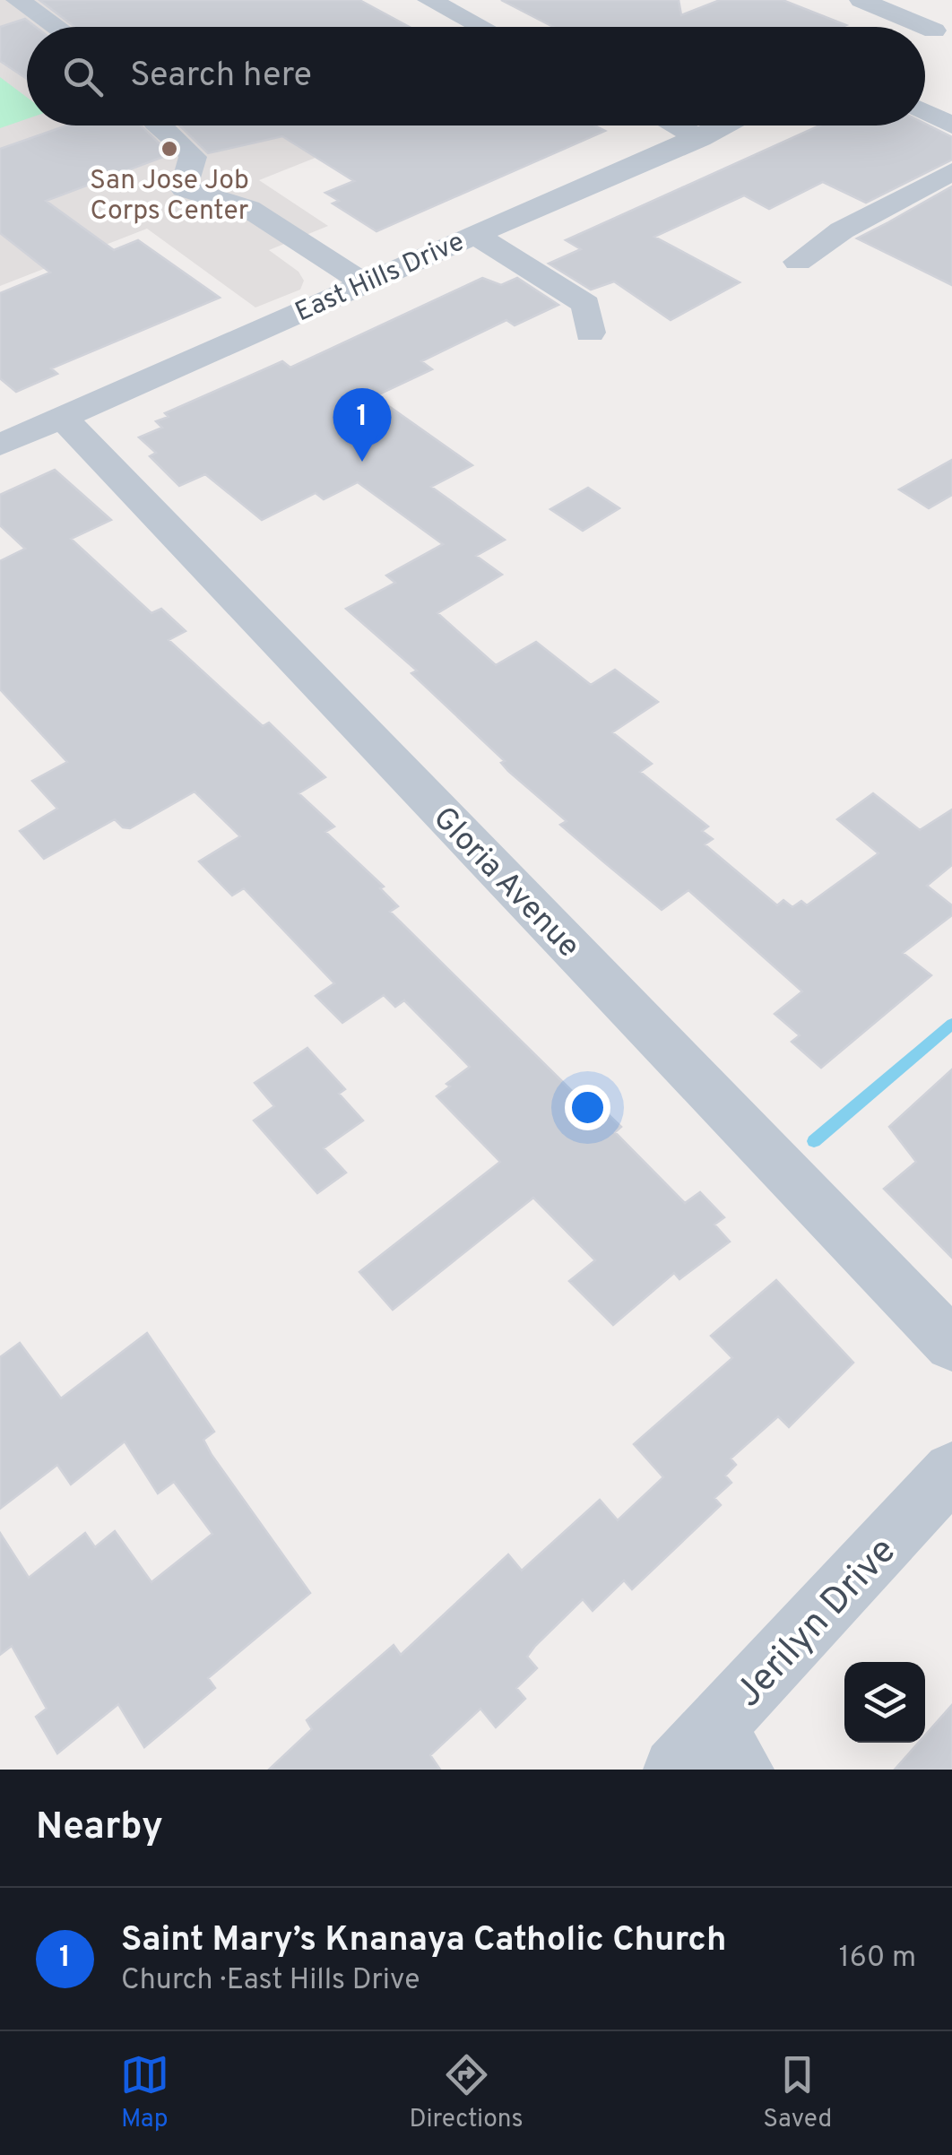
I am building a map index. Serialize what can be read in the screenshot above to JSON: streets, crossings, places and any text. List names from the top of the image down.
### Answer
{
  "streets": {
    "street": ["East Hills Drive", "Gloria Avenue", "Jerilyn Drive"]
  },
  "crossings": [
    ["East Hills Drive", "Gloria Avenue"]
  ],
  "places": ["San Jose Job Corps Center"],
  "page": {
    "search": "Search here",
    "pins": "1",
    "heading": "Nearby",
    "list": [
      {
        "mark": "1",
        "name": "Saint Mary’s Knanaya Catholic Church",
        "note": "Church · East Hills Drive",
        "value": "160 m"
      }
    ],
    "nav": ["Map", "Directions", "Saved"]
  }
}
